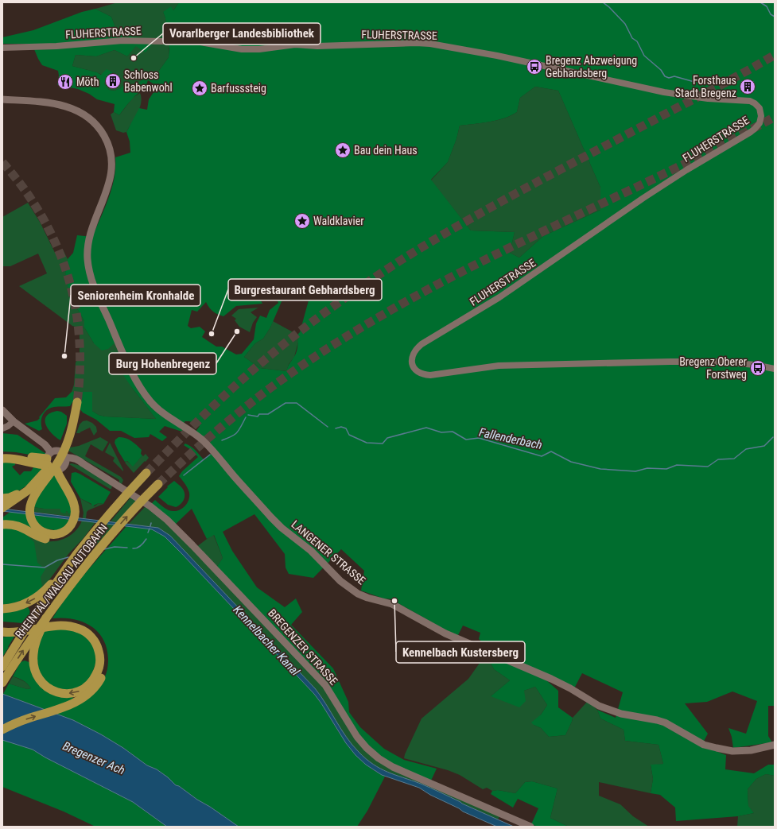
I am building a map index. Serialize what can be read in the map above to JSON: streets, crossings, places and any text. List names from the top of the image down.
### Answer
{
  "streets": {
    "highway": ["RHEINTAL/WALGAU AUTOBAHN"],
    "main road": ["LANGENER STRASSE", "BREGENZER STRASSE"],
    "street": ["FLUHERSTRASSE"]
  },
  "water": ["Fallenderbach", "Kennelbacher Kanal", "Bregenzer Ach"],
  "places": {
    "other": [
      "Vorarlberger Landesbibliothek",
      "Burg Hohenbregenz",
      "Burgrestaurant Gebhardsberg",
      "Seniorenheim Kronhalde",
      "Kennelbach Kustersberg"
    ],
    "bus stop": ["Bregenz Abzweigung Gebhardsberg", "Bregenz Oberer Forstweg"],
    "building": ["Schloss Babenwohl", "Forsthaus Stadt Bregenz"],
    "restaurant": ["Möth"],
    "place": ["Barfusssteig", "Bau dein Haus", "Waldklavier"]
  }
}
